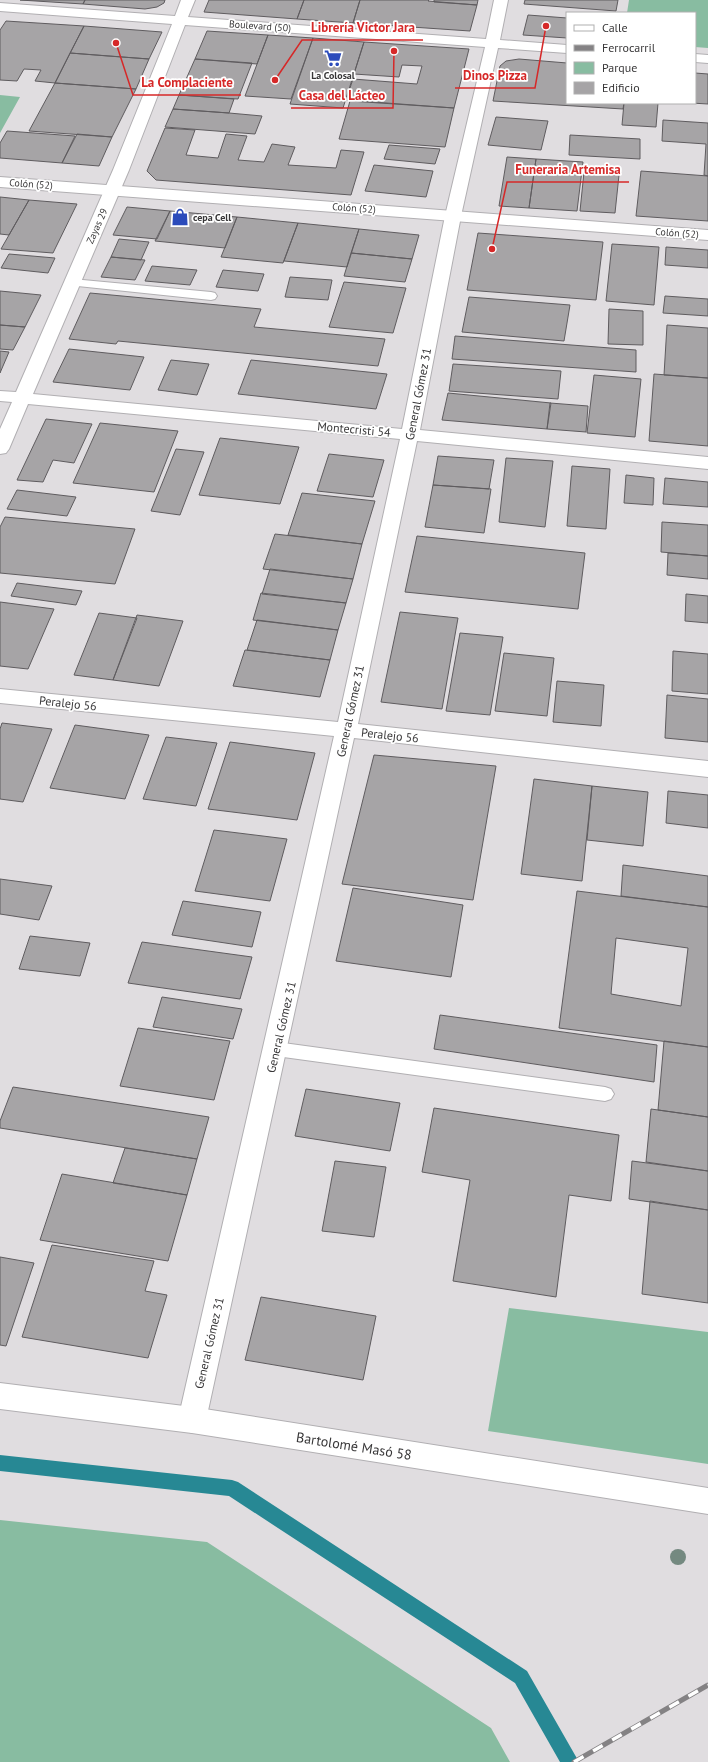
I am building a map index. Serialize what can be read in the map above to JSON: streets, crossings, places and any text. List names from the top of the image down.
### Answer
{
  "streets": {
    "street": [
      "Boulevard (50)",
      "Colón (52)",
      "Zayas 29",
      "General Gómez 31",
      "Montecristi 54",
      "Peralejo 56",
      "Bartolomé Masó 58"
    ]
  },
  "crossings": [
    ["Boulevard (50)", "Zayas 29"],
    ["Boulevard (50)", "General Gómez 31"],
    ["Colón (52)", "Zayas 29"],
    ["Colón (52)", "General Gómez 31"],
    ["Zayas 29", "Montecristi 54"],
    ["General Gómez 31", "Montecristi 54"],
    ["General Gómez 31", "Peralejo 56"],
    ["General Gómez 31", "Bartolomé Masó 58"]
  ],
  "places": {
    "other": [
      "Dinos Pizza",
      "La Complaciente",
      "Casa del Lácteo",
      "Librería Victor Jara",
      "Funeraria Artemisa"
    ],
    "supermarket": ["La Colosal"],
    "shop": ["cepa Cell"]
  },
  "legend": [
    "Calle",
    "Ferrocarril",
    "Parque",
    "Edificio"
  ]
}
